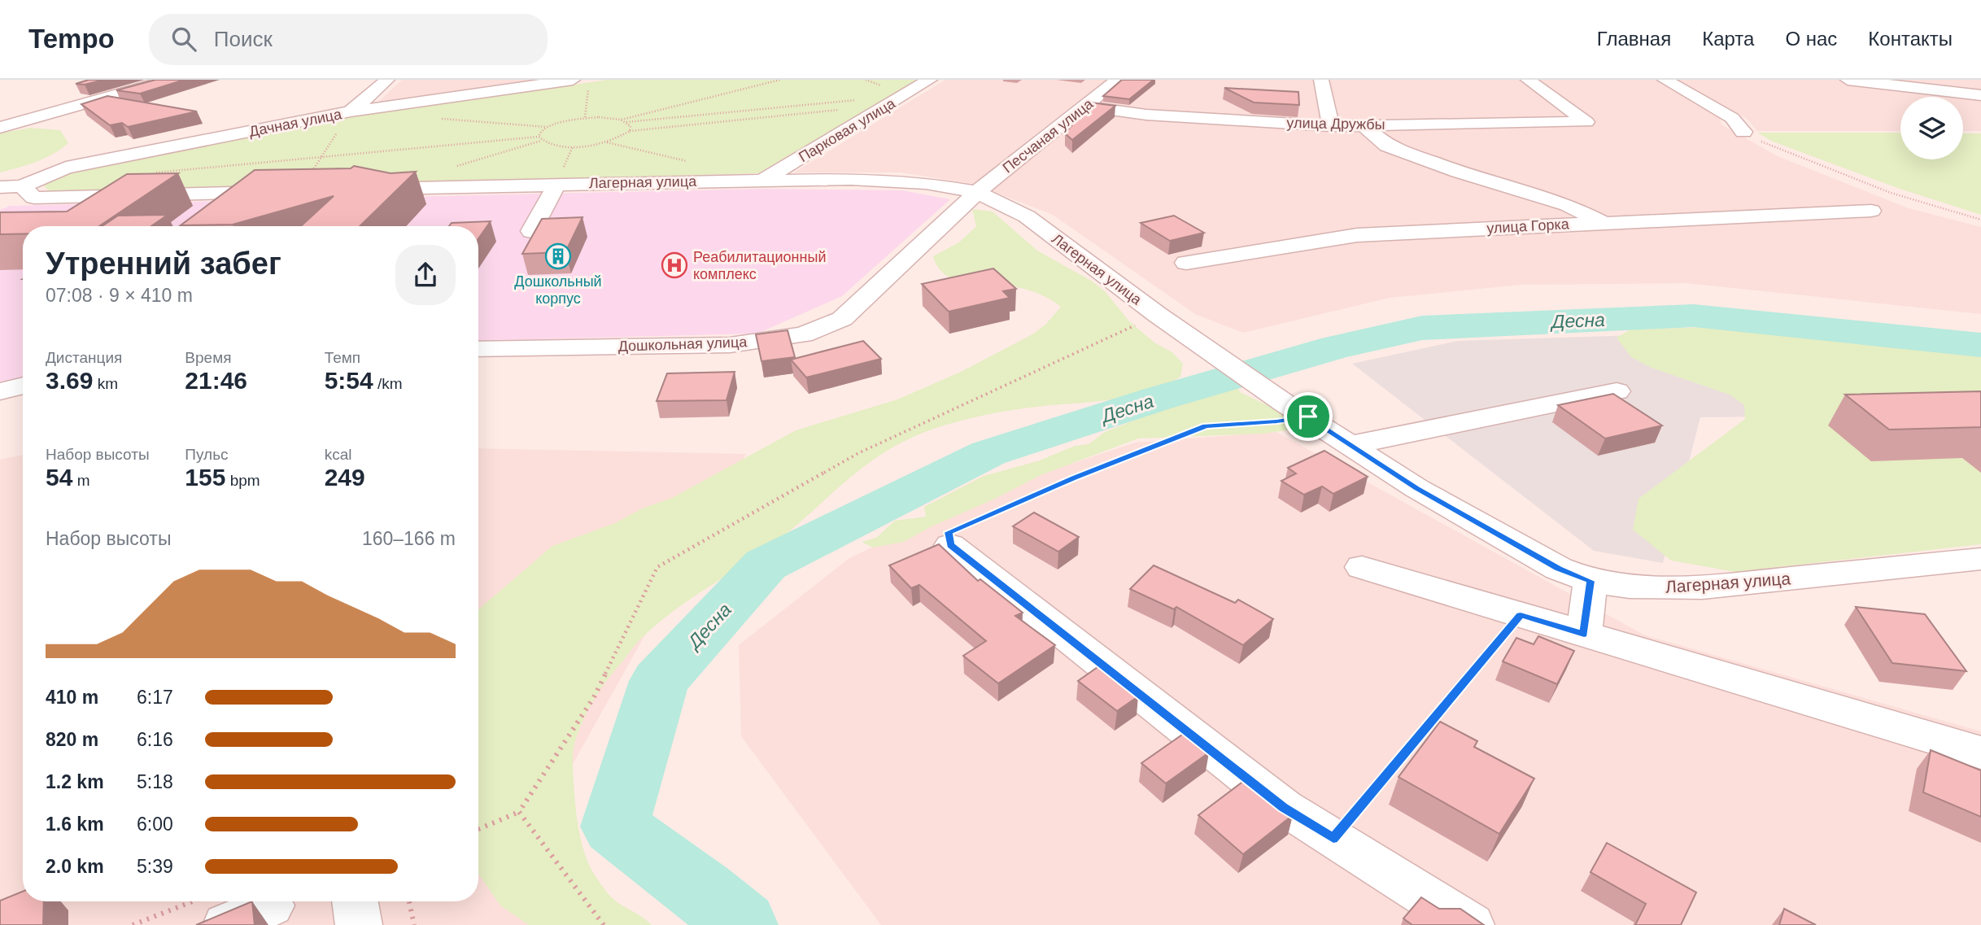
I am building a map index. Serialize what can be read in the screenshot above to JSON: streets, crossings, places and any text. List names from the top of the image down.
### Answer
{
  "streets": {
    "street": [
      "Дачная улица",
      "улица Дружбы",
      "Парковая улица",
      "Песчаная улица",
      "Лагерная улица",
      "улица Горка",
      "Дошкольная улица"
    ]
  },
  "crossings": [
    ["улица Дружбы", "Песчаная улица"],
    ["Парковая улица", "Лагерная улица"],
    ["Песчаная улица", "Лагерная улица"],
    ["Песчаная улица", "Дошкольная улица"],
    ["Лагерная улица", "Дошкольная улица"]
  ],
  "water": ["Десна"],
  "places": {
    "building": ["Дошкольный корпус"],
    "hospital": ["Реабилитационный комплекс"]
  },
  "page": {
    "header": "Tempo",
    "search": "Поиск",
    "nav": [
      "Главная",
      "Карта",
      "О нас",
      "Контакты"
    ],
    "heading": ["Утренний забег", "07:08 · 9 × 410 m"],
    "stats": [
      ["Дистанция", "3.69 km"],
      ["Время", "21:46"],
      ["Темп", "5:54 /km"],
      ["Набор высоты", "54 m"],
      ["Пульс", "155 bpm"],
      ["kcal", "249"]
    ],
    "chart": ["Набор высоты", "160–166 m"],
    "list": [
      {
        "name": "410 m",
        "note": "6:17"
      },
      {
        "name": "820 m",
        "note": "6:16"
      },
      {
        "name": "1.2 km",
        "note": "5:18"
      },
      {
        "name": "1.6 km",
        "note": "6:00"
      },
      {
        "name": "2.0 km",
        "note": "5:39"
      }
    ]
  }
}
